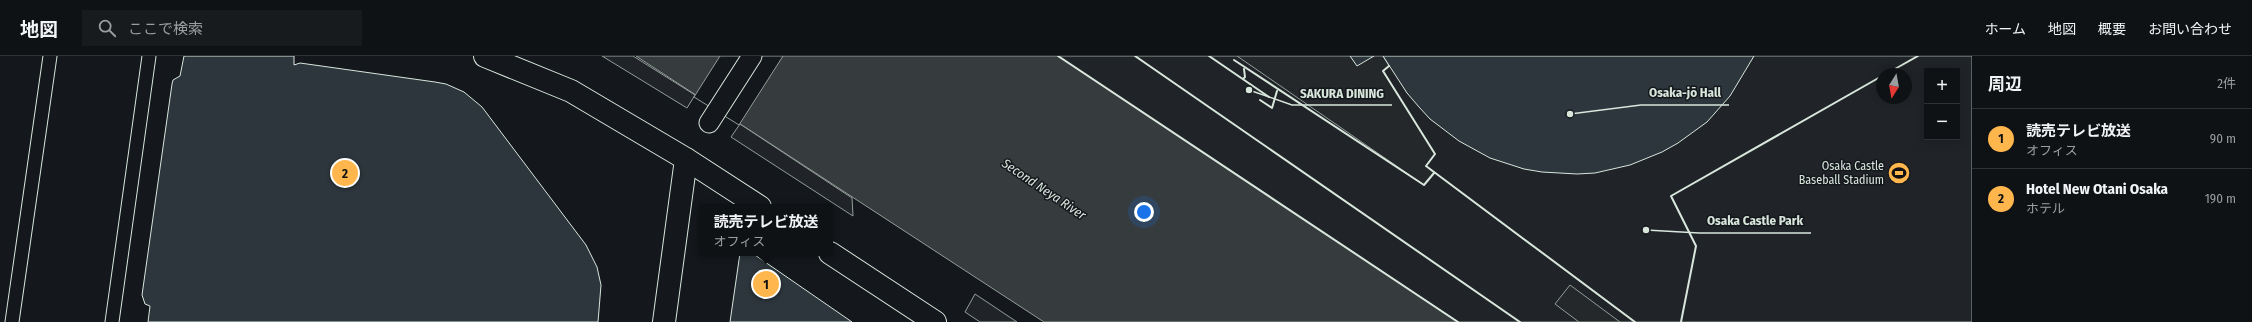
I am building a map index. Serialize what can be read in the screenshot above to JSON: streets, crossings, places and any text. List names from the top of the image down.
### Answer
{
  "water": ["Second Neya River"],
  "places": {
    "other": ["SAKURA DINING", "Osaka-jō Hall", "Osaka Castle Park"],
    "sports": ["Osaka Castle Baseball Stadium"]
  },
  "north": "bottom",
  "page": {
    "header": "地図",
    "search": "ここで検索",
    "nav": [
      "ホーム",
      "地図",
      "概要",
      "お問い合わせ"
    ],
    "heading": ["周辺", "2件"],
    "map_buttons": ["+", "−"],
    "list": [
      {
        "mark": "1",
        "name": "読売テレビ放送",
        "note": "オフィス",
        "value": "90 m"
      },
      {
        "mark": "2",
        "name": "Hotel New Otani Osaka",
        "note": "ホテル",
        "value": "190 m"
      }
    ],
    "pins": ["2", "1"],
    "popup": ["読売テレビ放送", "オフィス"]
  }
}
